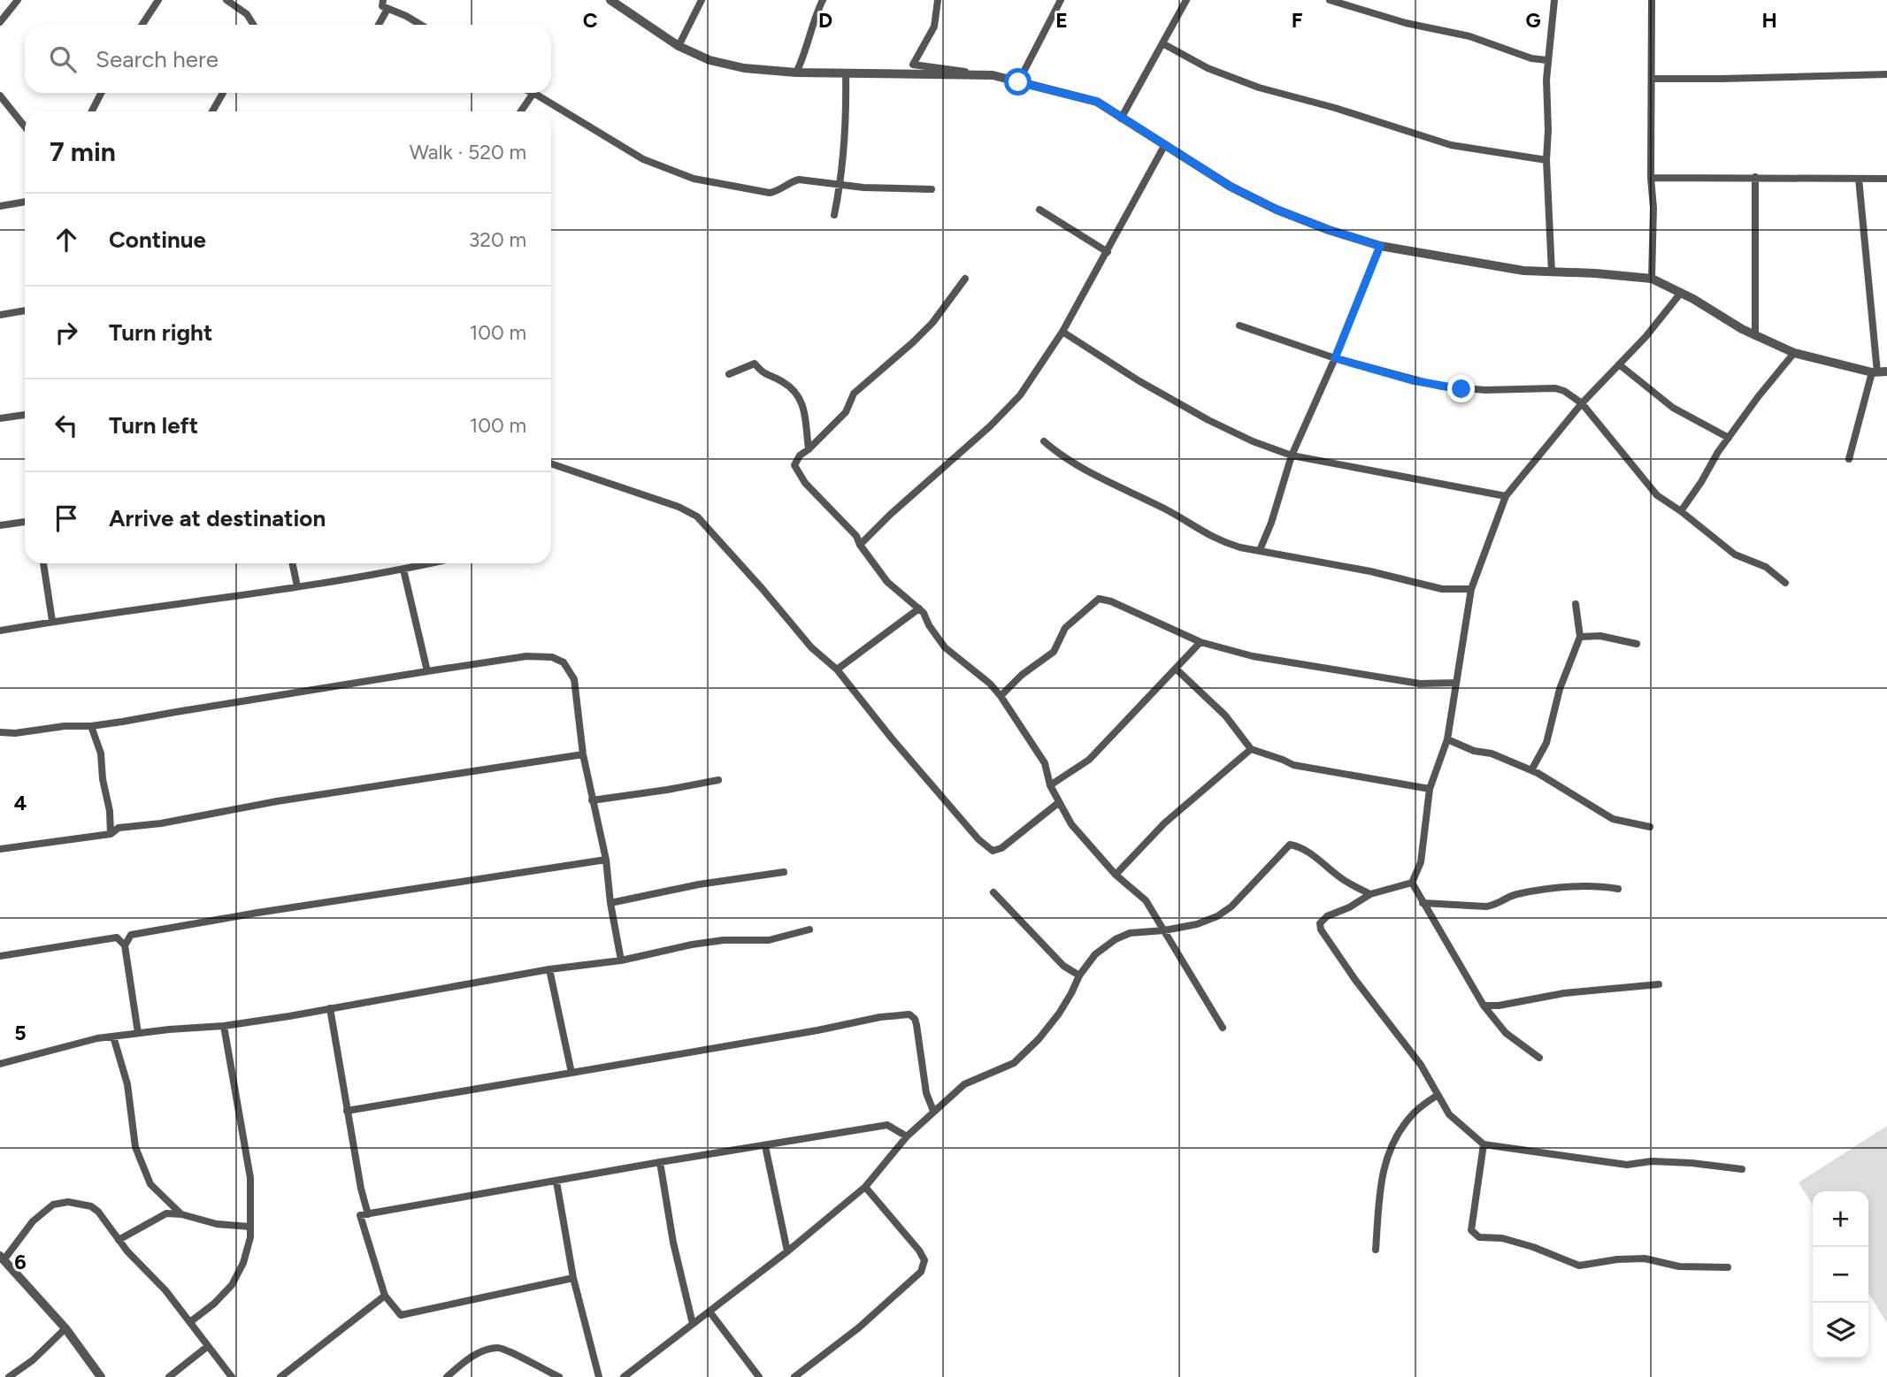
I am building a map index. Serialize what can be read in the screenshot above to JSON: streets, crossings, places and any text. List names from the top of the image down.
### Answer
{
  "page": {
    "search": "Search here",
    "heading": ["7 min", "Walk · 520 m"],
    "list": [
      ["Continue", "320 m"],
      ["Turn right", "100 m"],
      ["Turn left", "100 m"],
      "Arrive at destination"
    ],
    "map_buttons": ["+", "−"]
  },
  "grid": {
    "columns": [
      "C",
      "D",
      "E",
      "F",
      "G",
      "H"
    ],
    "rows": ["4", "5", "6"]
  }
}
